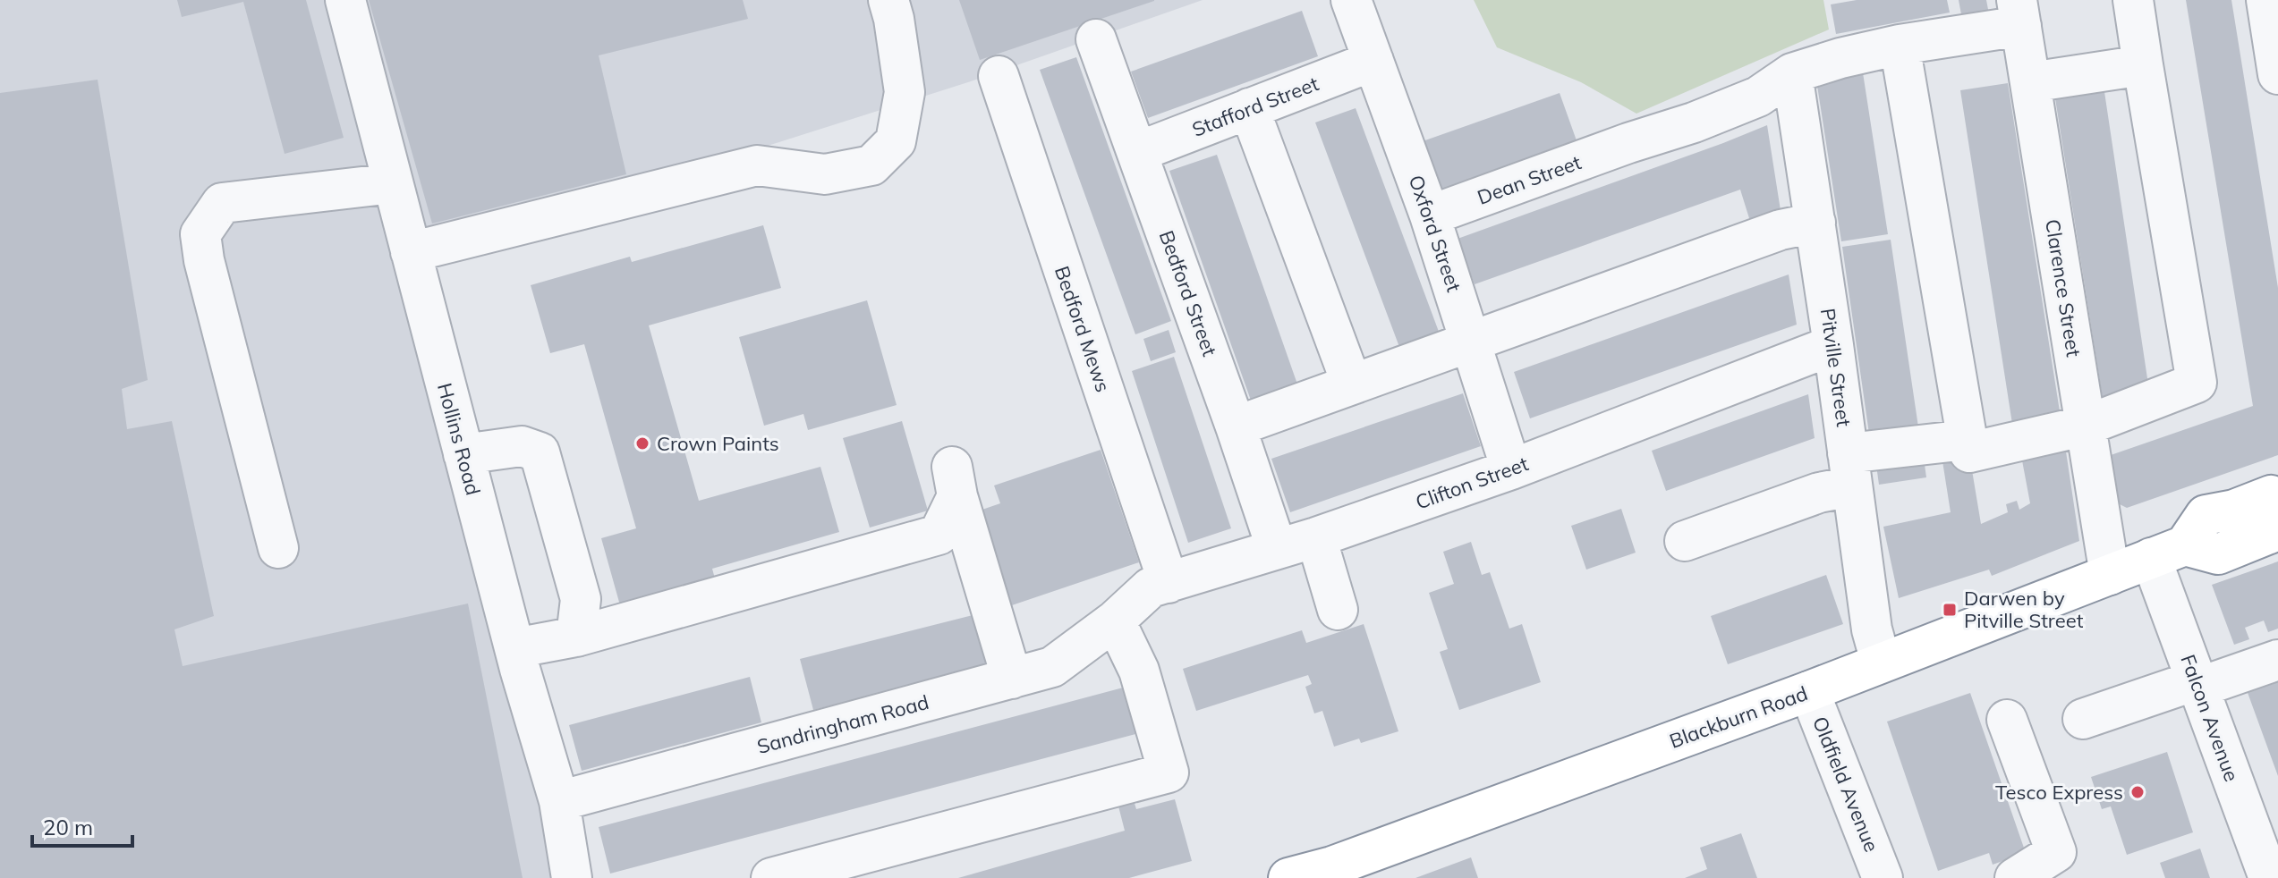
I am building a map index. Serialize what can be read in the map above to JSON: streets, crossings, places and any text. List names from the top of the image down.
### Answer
{
  "streets": {
    "highway": ["Blackburn Road"],
    "street": [
      "Stafford Street",
      "Dean Street",
      "Oxford Street",
      "Clarence Street",
      "Bedford Street",
      "Bedford Mews",
      "Pitville Street",
      "Hollins Road",
      "Clifton Street",
      "Falcon Avenue",
      "Sandringham Road",
      "Oldfield Avenue"
    ]
  },
  "crossings": [
    ["Stafford Street", "Oxford Street"],
    ["Stafford Street", "Bedford Street"],
    ["Dean Street", "Oxford Street"],
    ["Dean Street", "Pitville Street"],
    ["Oxford Street", "Clifton Street"],
    ["Clarence Street", "Blackburn Road"],
    ["Bedford Street", "Clifton Street"],
    ["Bedford Mews", "Clifton Street"],
    ["Pitville Street", "Clifton Street"],
    ["Pitville Street", "Blackburn Road"],
    ["Hollins Road", "Sandringham Road"],
    ["Clifton Street", "Sandringham Road"],
    ["Blackburn Road", "Falcon Avenue"],
    ["Blackburn Road", "Oldfield Avenue"]
  ],
  "places": {
    "other": ["Crown Paints", "Tesco Express"],
    "transit": ["Darwen by Pitville Street"]
  },
  "scale_bar": "20 m"
}
